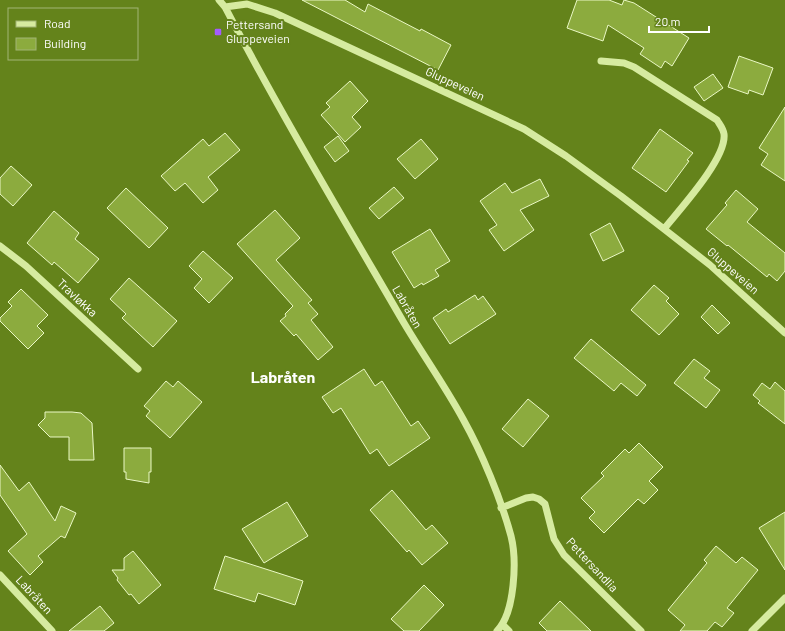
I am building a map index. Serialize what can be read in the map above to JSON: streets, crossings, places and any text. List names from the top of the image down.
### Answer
{
  "streets": {
    "street": [
      "Gluppeveien",
      "Travløkka",
      "Labråten",
      "Pettersandlia"
    ]
  },
  "crossings": [
    ["Gluppeveien", "Labråten"],
    ["Labråten", "Pettersandlia"]
  ],
  "districts": ["Labråten"],
  "places": {
    "transit": ["Pettersand Gluppeveien"]
  },
  "legend": ["Road", "Building"],
  "scale_bar": "20 m"
}
